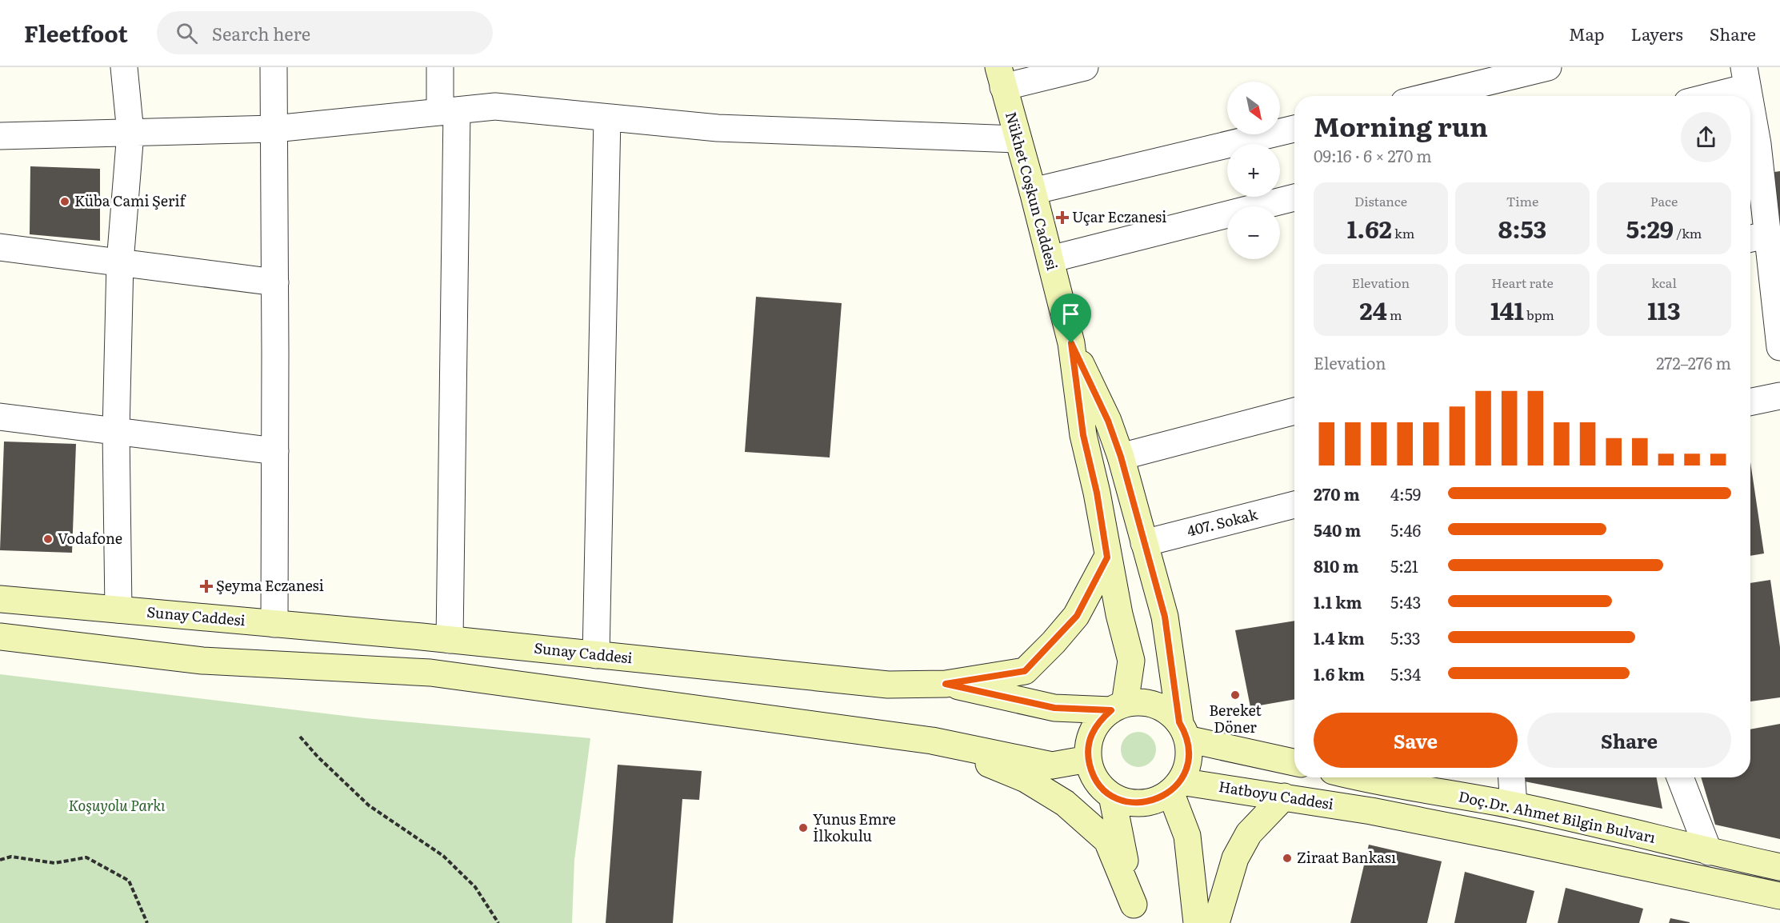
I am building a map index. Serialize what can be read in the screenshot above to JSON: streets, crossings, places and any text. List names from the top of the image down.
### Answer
{
  "streets": {
    "main road": [
      "Nükhet Coşkun Caddesi",
      "Sunay Caddesi",
      "Hatboyu Caddesi",
      "Doç.Dr. Ahmet Bilgin Bulvarı"
    ],
    "street": ["407. Sokak"]
  },
  "parks": ["Koşuyolu Parkı"],
  "places": {
    "other": [
      "Küba Cami Şerif",
      "Vodafone",
      "Bereket Döner",
      "Yunus Emre İlkokulu",
      "Ziraat Bankası"
    ],
    "health": ["Uçar Eczanesi", "Şeyma Eczanesi"]
  },
  "north": "bottom right",
  "page": {
    "header": "Fleetfoot",
    "search": "Search here",
    "nav": ["Map", "Layers", "Share"],
    "map_buttons": ["+", "−"],
    "heading": ["Morning run", "09:16 · 6 × 270 m"],
    "stats": [
      ["Distance", "1.62 km"],
      ["Time", "8:53"],
      ["Pace", "5:29 /km"],
      ["Elevation", "24 m"],
      ["Heart rate", "141 bpm"],
      ["kcal", "113"]
    ],
    "chart": ["Elevation", "272–276 m"],
    "list": [
      {
        "name": "270 m",
        "note": "4:59"
      },
      {
        "name": "540 m",
        "note": "5:46"
      },
      {
        "name": "810 m",
        "note": "5:21"
      },
      {
        "name": "1.1 km",
        "note": "5:43"
      },
      {
        "name": "1.4 km",
        "note": "5:33"
      },
      {
        "name": "1.6 km",
        "note": "5:34"
      }
    ],
    "buttons": ["Save", "Share"]
  }
}
